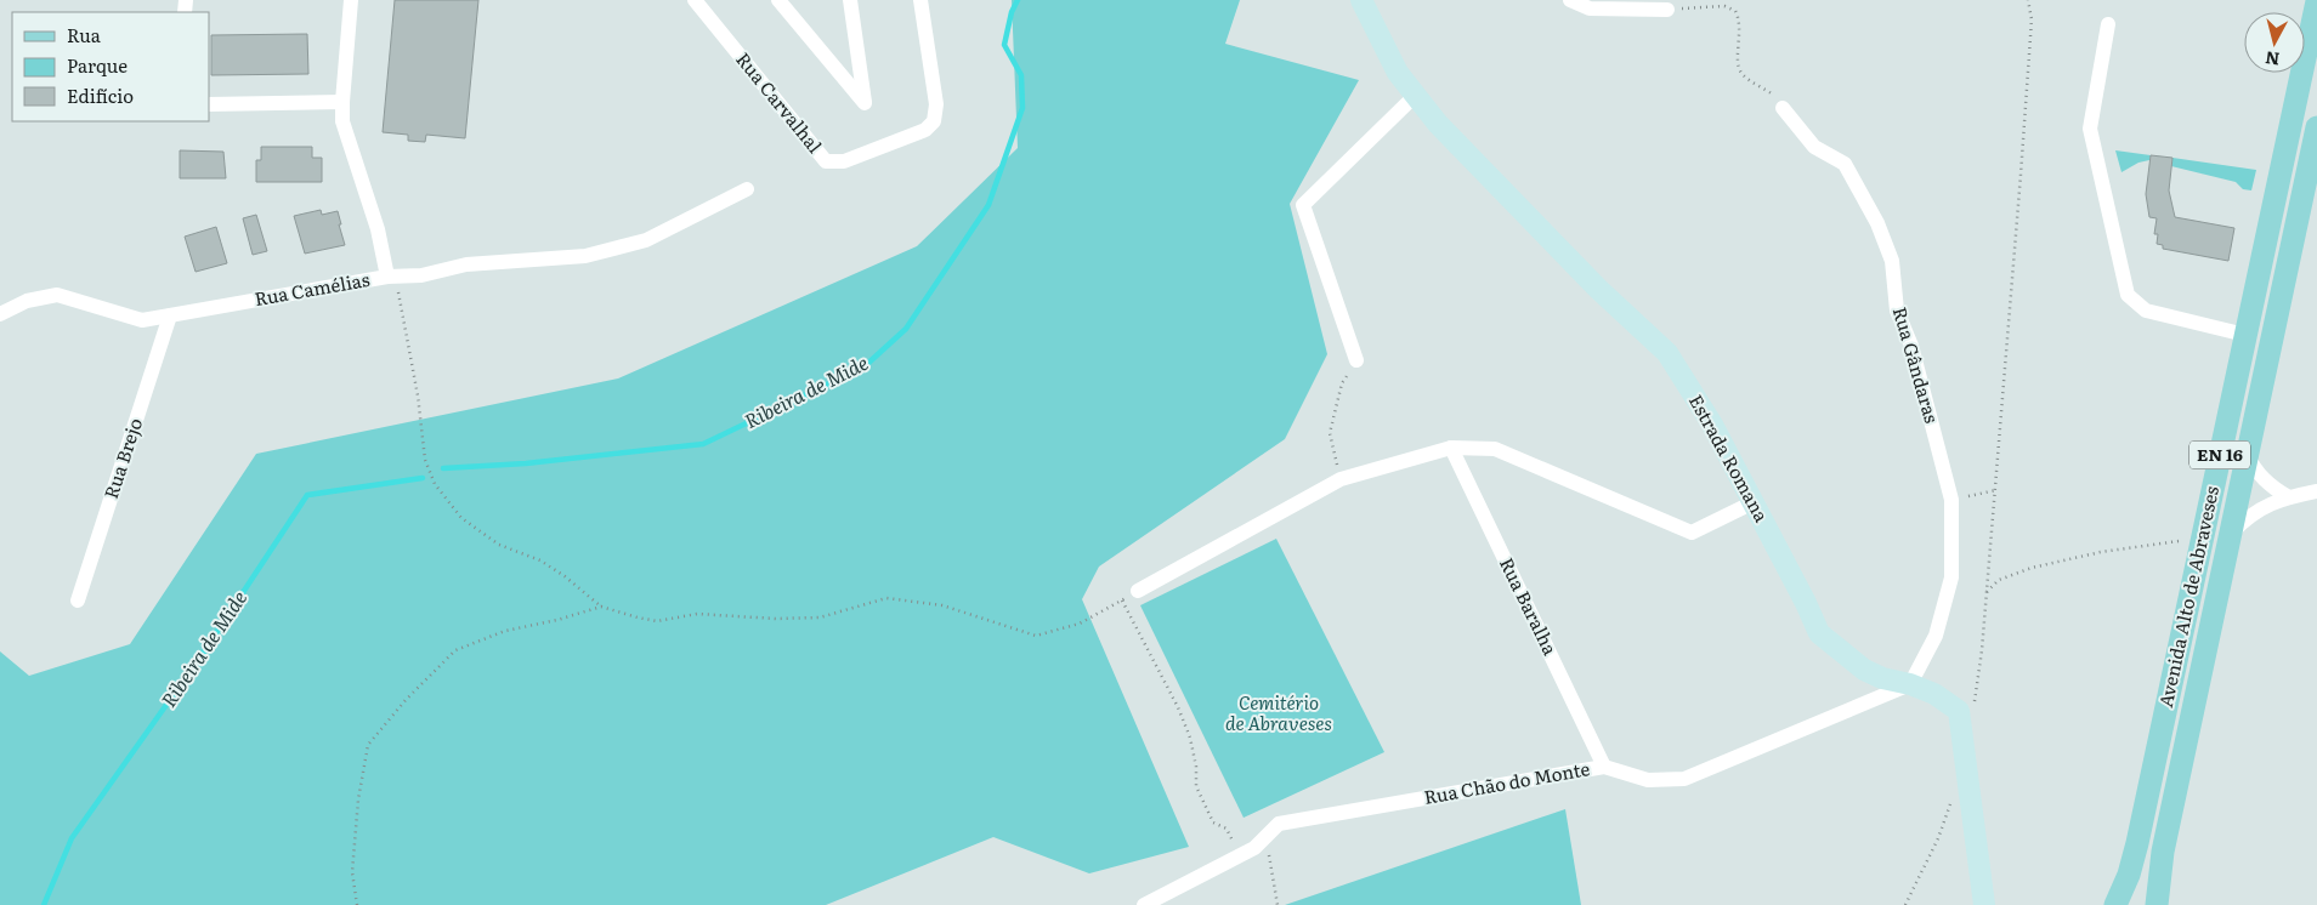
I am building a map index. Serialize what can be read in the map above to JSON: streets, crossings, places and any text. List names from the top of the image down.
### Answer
{
  "streets": {
    "main road": ["EN 16", "Avenida Alto de Abraveses"],
    "street": [
      "Rua Carvalhal",
      "Rua Camélias",
      "Rua Gândaras",
      "Rua Brejo",
      "Estrada Romana",
      "Rua Baralha",
      "Rua Chão do Monte"
    ]
  },
  "crossings": [
    ["Rua Camélias", "Rua Brejo"],
    ["Rua Gândaras", "Estrada Romana"],
    ["Rua Gândaras", "Rua Chão do Monte"],
    ["Estrada Romana", "Rua Chão do Monte"],
    ["Rua Baralha", "Rua Chão do Monte"]
  ],
  "water": ["Ribeira de Mide"],
  "parks": ["Cemitério de Abraveses"],
  "legend": ["Rua", "Parque", "Edifício"],
  "north": "bottom"
}
